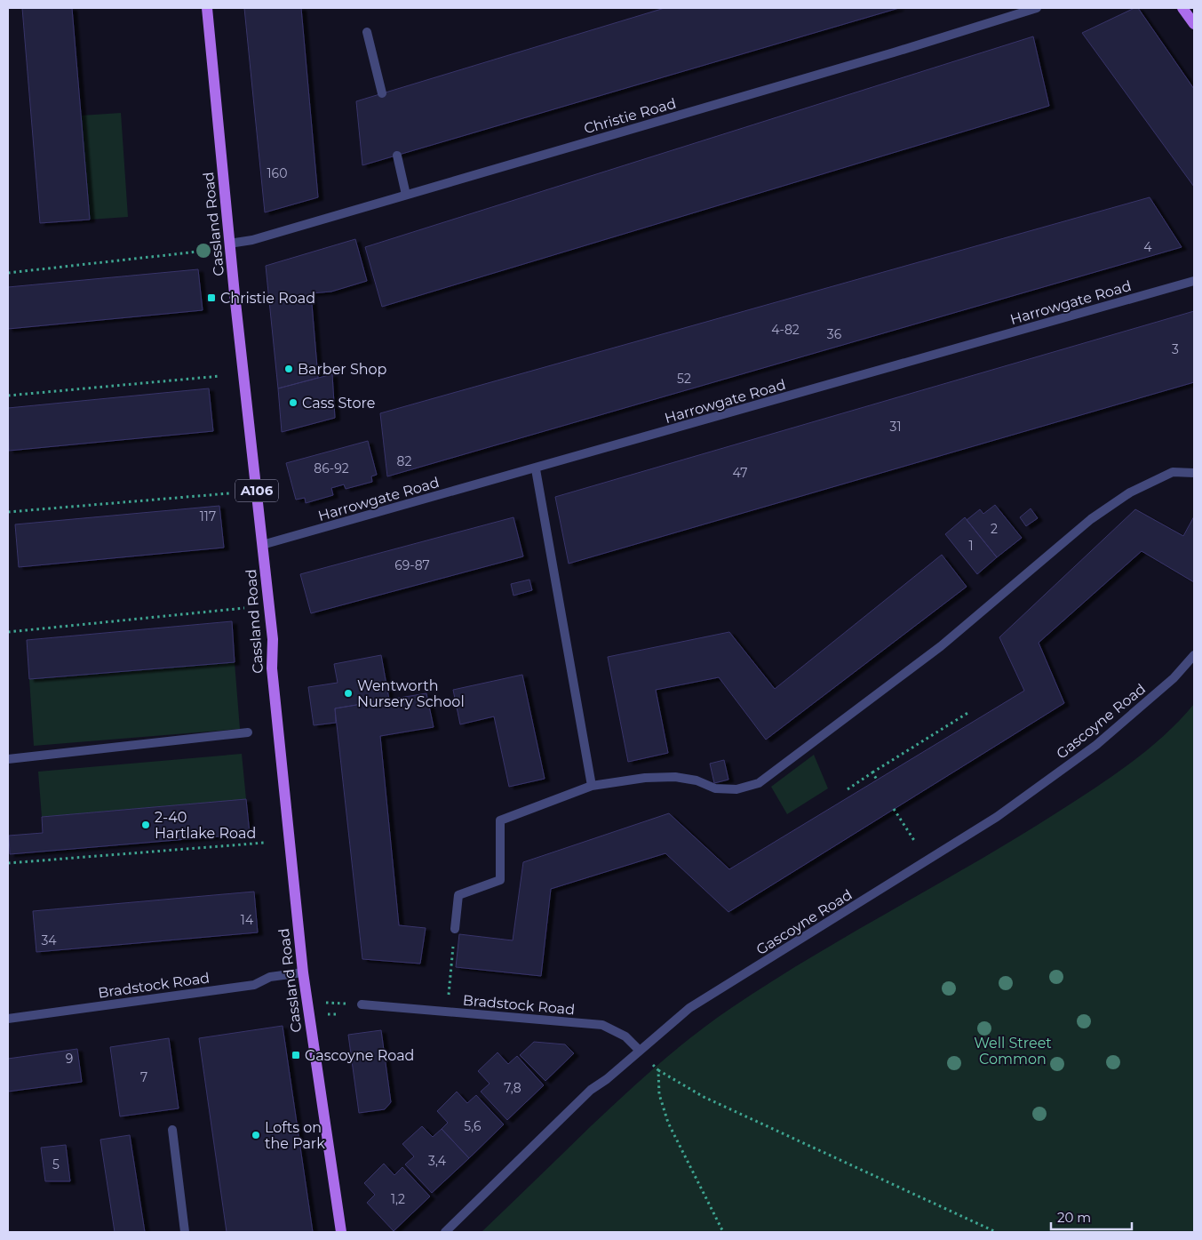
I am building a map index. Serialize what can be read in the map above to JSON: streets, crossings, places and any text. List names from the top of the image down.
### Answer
{
  "streets": {
    "main road": ["Cassland Road", "A106"],
    "street": [
      "Christie Road",
      "Harrowgate Road",
      "Gascoyne Road",
      "Bradstock Road"
    ]
  },
  "crossings": [
    ["Christie Road", "Cassland Road"],
    ["Cassland Road", "Harrowgate Road"],
    ["Cassland Road", "Bradstock Road"],
    ["Gascoyne Road", "Bradstock Road"]
  ],
  "parks": ["Well Street Common"],
  "places": {
    "transit": ["Christie Road", "Gascoyne Road"],
    "other": [
      "Barber Shop",
      "Cass Store",
      "Wentworth Nursery School",
      "2-40 Hartlake Road",
      "Lofts on the Park"
    ]
  },
  "house_numbers": [
    "160",
    "4",
    "4-82",
    "36",
    "3",
    "52",
    "31",
    "82",
    "86-92",
    "47",
    "117",
    "2",
    "1",
    "69-87",
    "14",
    "34",
    "9",
    "7",
    "7,8",
    "5,6",
    "3,4",
    "5",
    "1,2"
  ],
  "scale_bar": "20 m"
}
